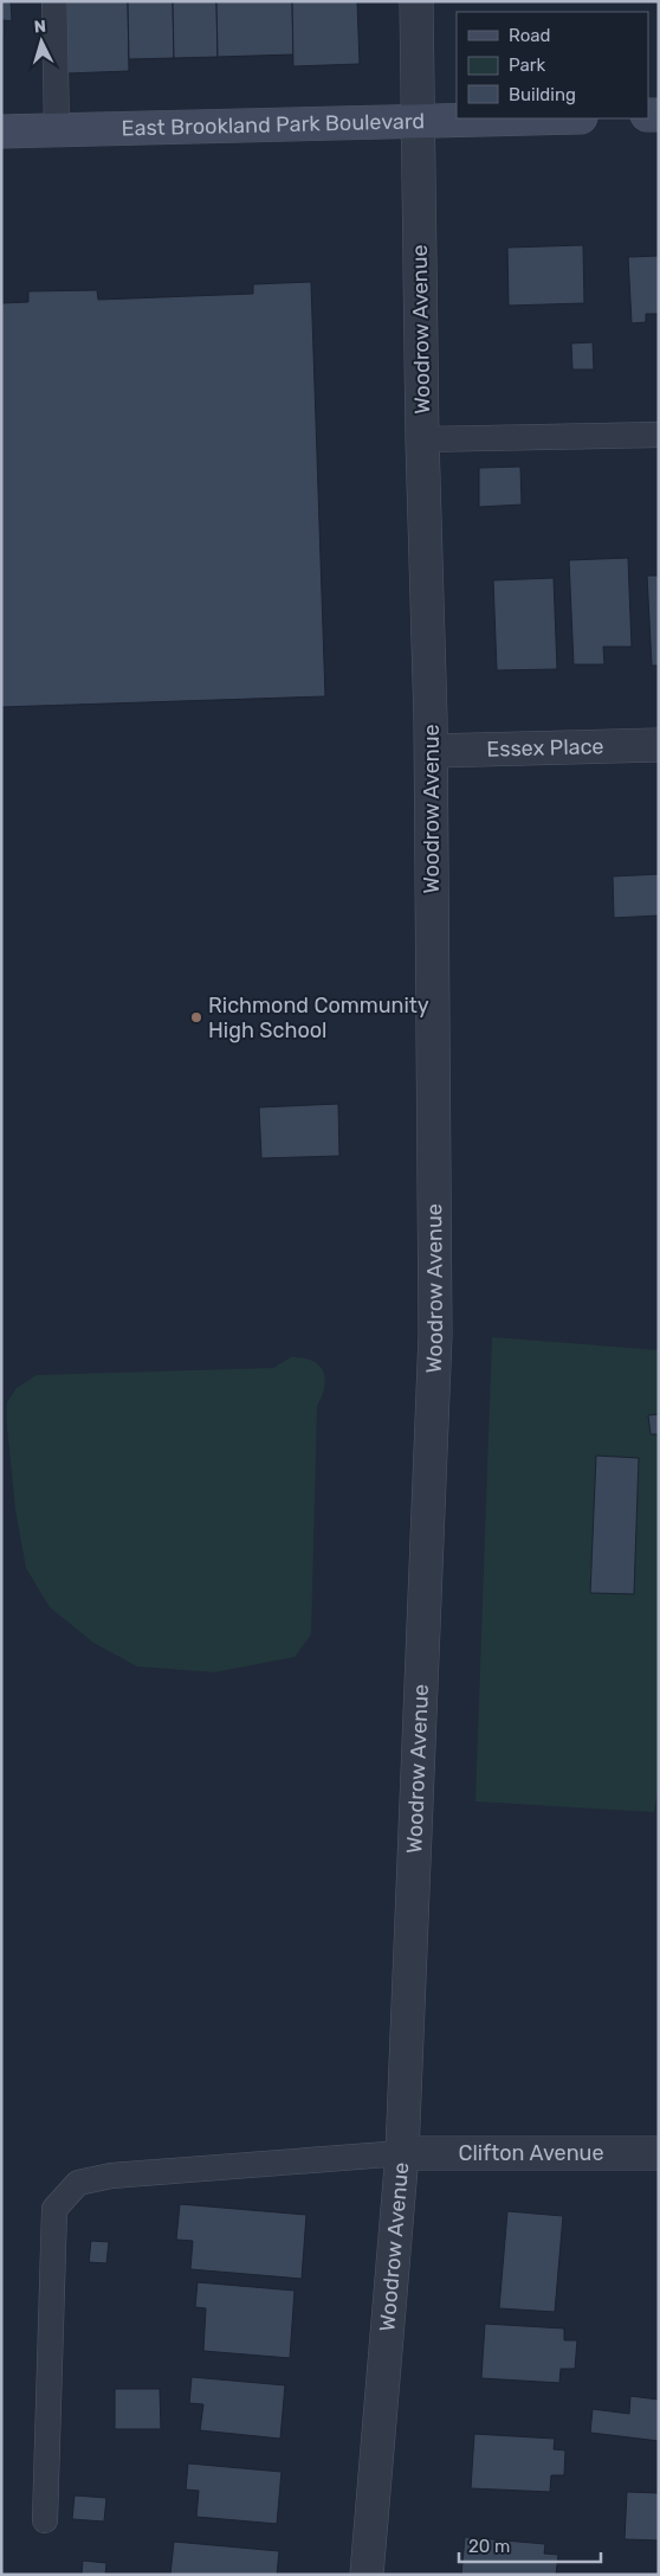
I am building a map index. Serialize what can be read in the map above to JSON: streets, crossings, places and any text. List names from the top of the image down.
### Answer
{
  "streets": {
    "main road": ["East Brookland Park Boulevard"],
    "street": ["Woodrow Avenue", "Essex Place", "Clifton Avenue"]
  },
  "crossings": [
    ["East Brookland Park Boulevard", "Woodrow Avenue"],
    ["Woodrow Avenue", "Essex Place"],
    ["Woodrow Avenue", "Clifton Avenue"]
  ],
  "places": ["Richmond Community High School"],
  "legend": ["Road", "Park", "Building"],
  "scale_bar": "20 m",
  "north": "top"
}
